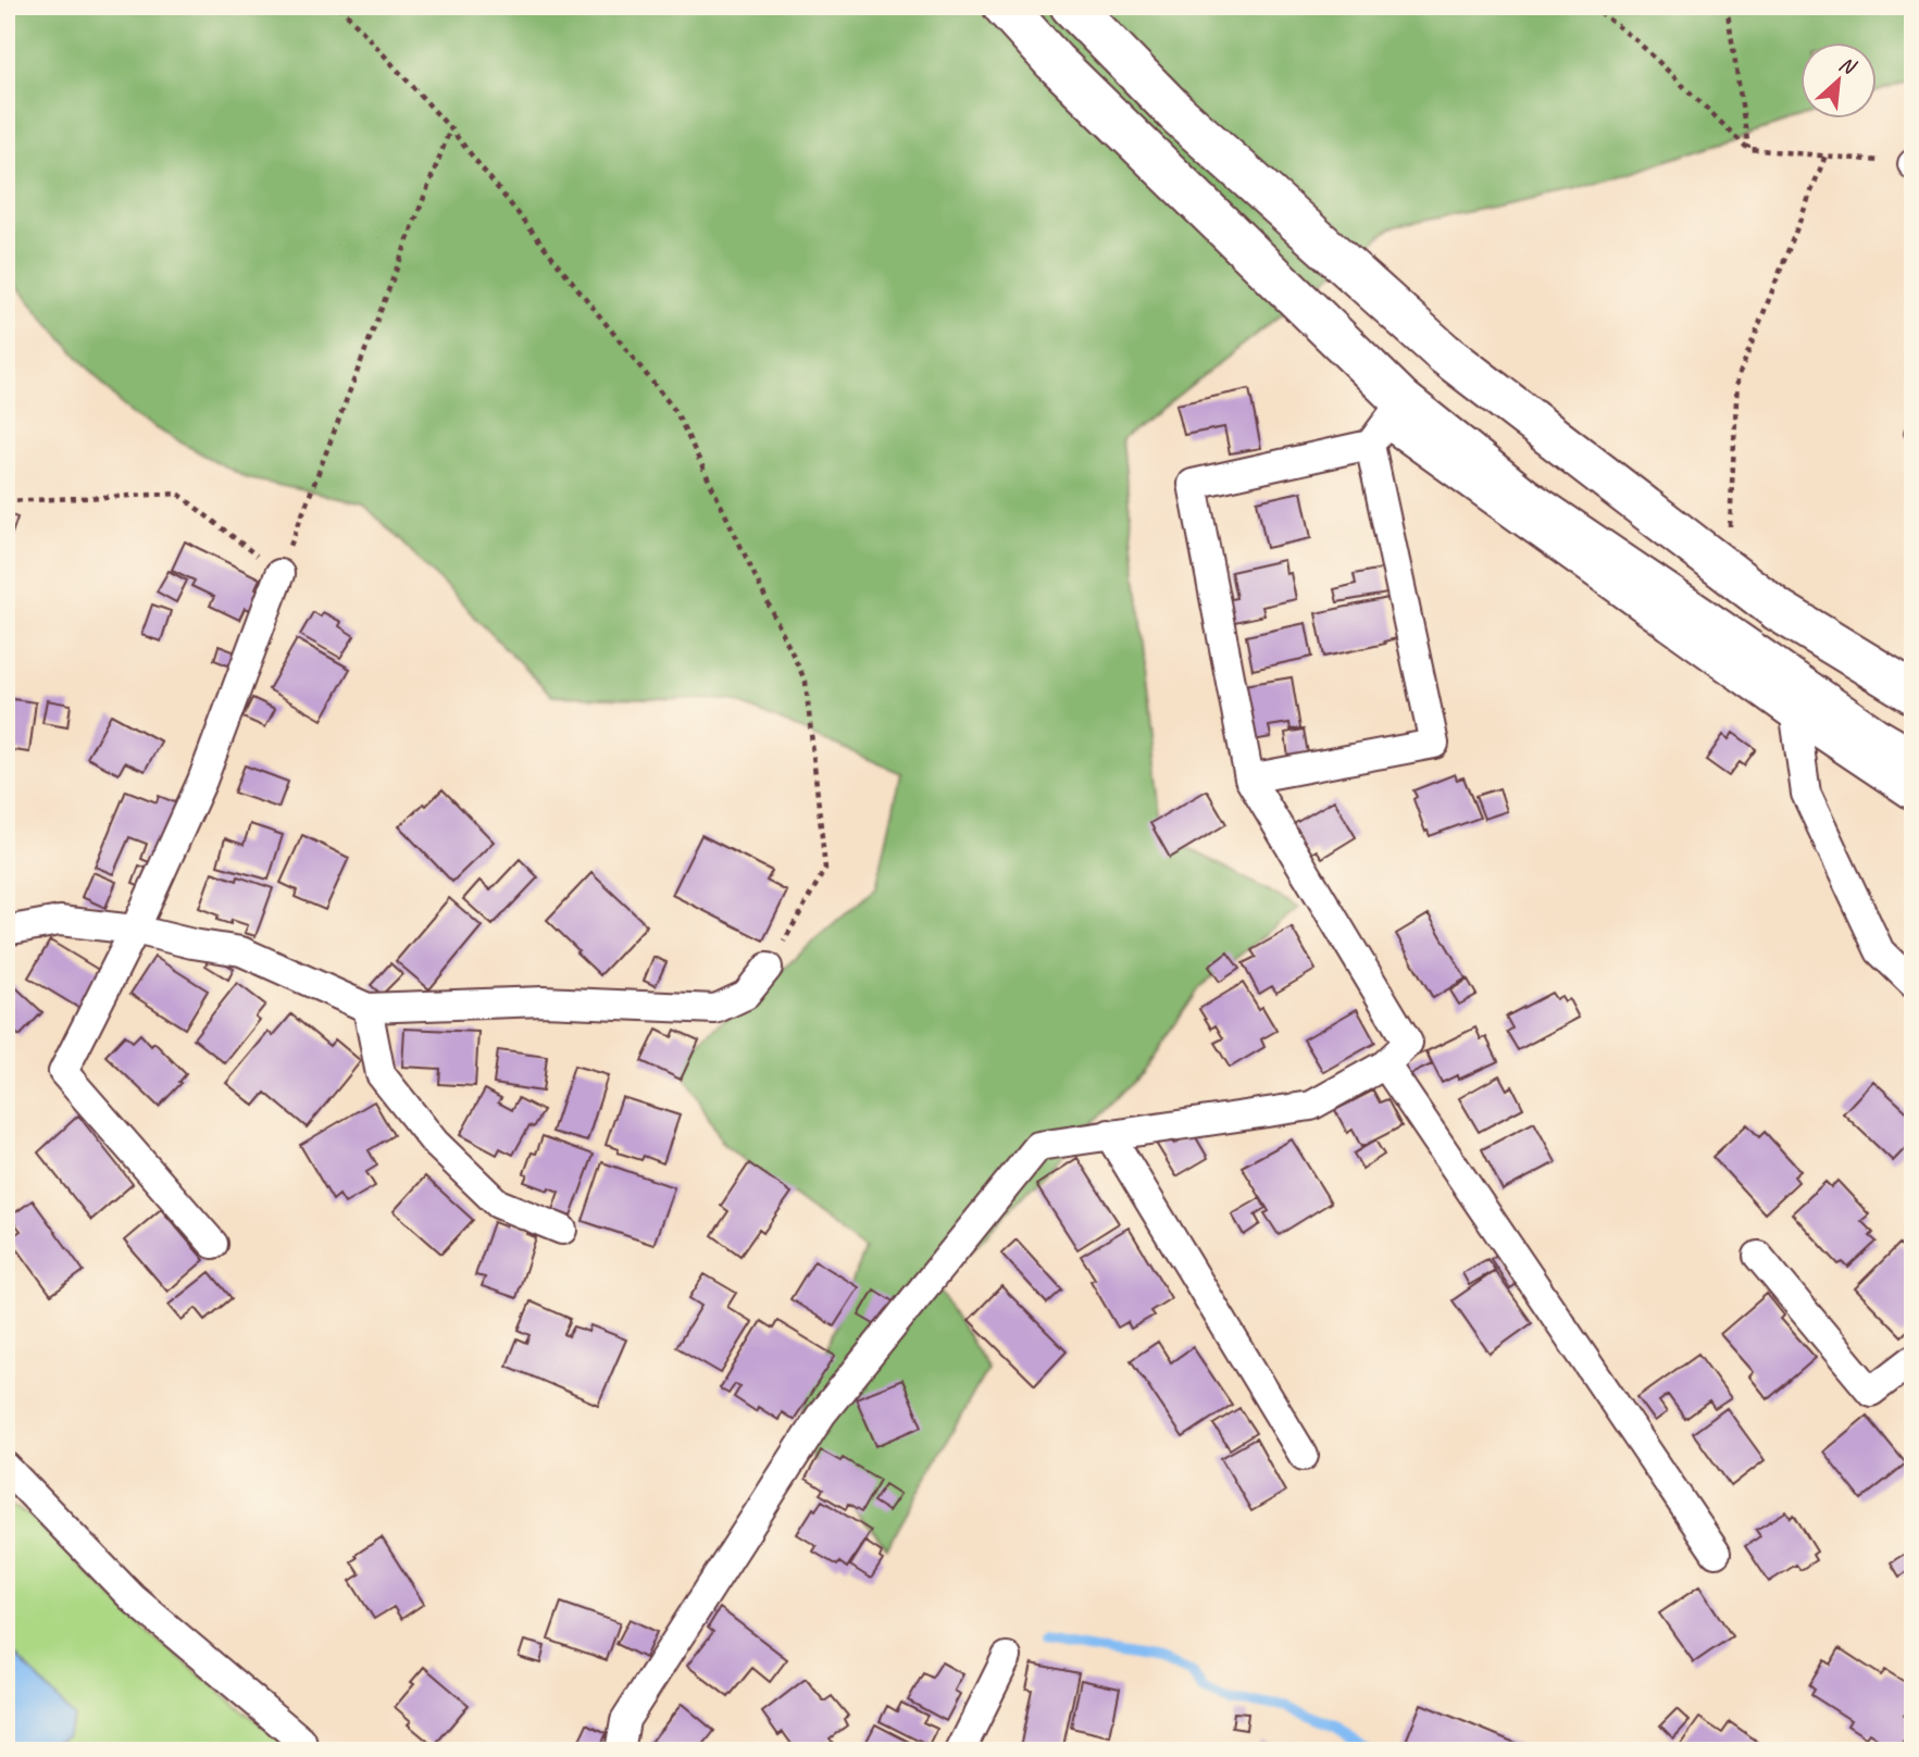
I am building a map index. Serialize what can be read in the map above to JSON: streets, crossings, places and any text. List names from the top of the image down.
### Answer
{
  "north": "top right"
}
